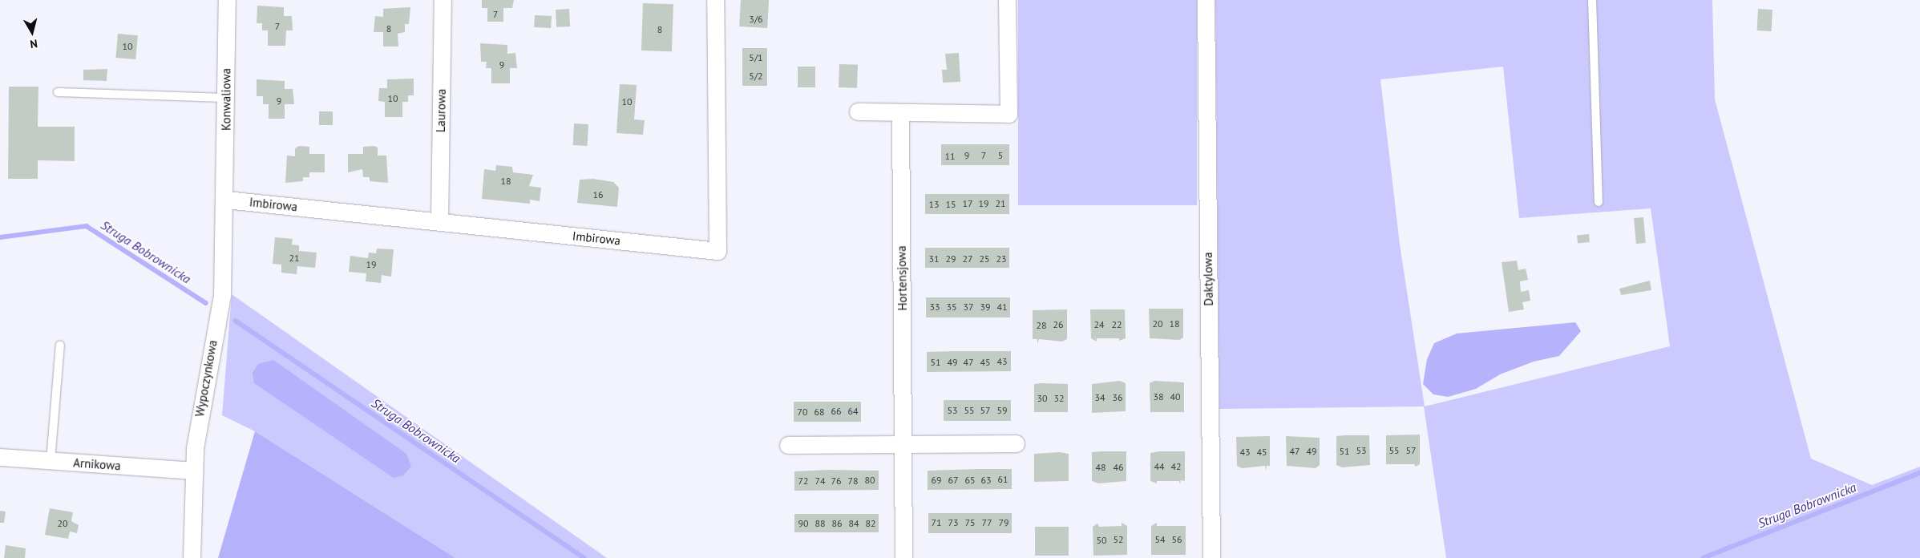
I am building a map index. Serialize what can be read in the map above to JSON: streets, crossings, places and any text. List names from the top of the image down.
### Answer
{
  "streets": {
    "street": [
      "Konwaliowa",
      "Laurowa",
      "Imbirowa",
      "Hortensjowa",
      "Daktylowa",
      "Wypoczynkowa",
      "Arnikowa"
    ]
  },
  "crossings": [
    ["Konwaliowa", "Imbirowa"],
    ["Konwaliowa", "Wypoczynkowa"],
    ["Laurowa", "Imbirowa"],
    ["Imbirowa", "Wypoczynkowa"],
    ["Wypoczynkowa", "Arnikowa"]
  ],
  "water": ["Struga Bobrownicka"],
  "house_numbers": [
    "7",
    "3/6",
    "7",
    "8",
    "8",
    "10",
    "5/1",
    "9",
    "5/2",
    "10",
    "9",
    "10",
    "9",
    "7",
    "5",
    "11",
    "18",
    "16",
    "17",
    "19",
    "21",
    "13",
    "15",
    "21",
    "31",
    "29",
    "27",
    "25",
    "23",
    "19",
    "33",
    "35",
    "37",
    "39",
    "41",
    "20",
    "18",
    "26",
    "24",
    "22",
    "28",
    "43",
    "51",
    "49",
    "47",
    "45",
    "38",
    "40",
    "34",
    "36",
    "30",
    "32",
    "53",
    "55",
    "57",
    "59",
    "66",
    "64",
    "70",
    "68",
    "53",
    "55",
    "57",
    "47",
    "49",
    "51",
    "43",
    "45",
    "44",
    "42",
    "48",
    "46",
    "61",
    "80",
    "69",
    "67",
    "65",
    "63",
    "72",
    "74",
    "76",
    "78",
    "71",
    "73",
    "75",
    "77",
    "79",
    "20",
    "90",
    "88",
    "86",
    "84",
    "82",
    "52",
    "54",
    "56",
    "50"
  ],
  "north": "bottom"
}
